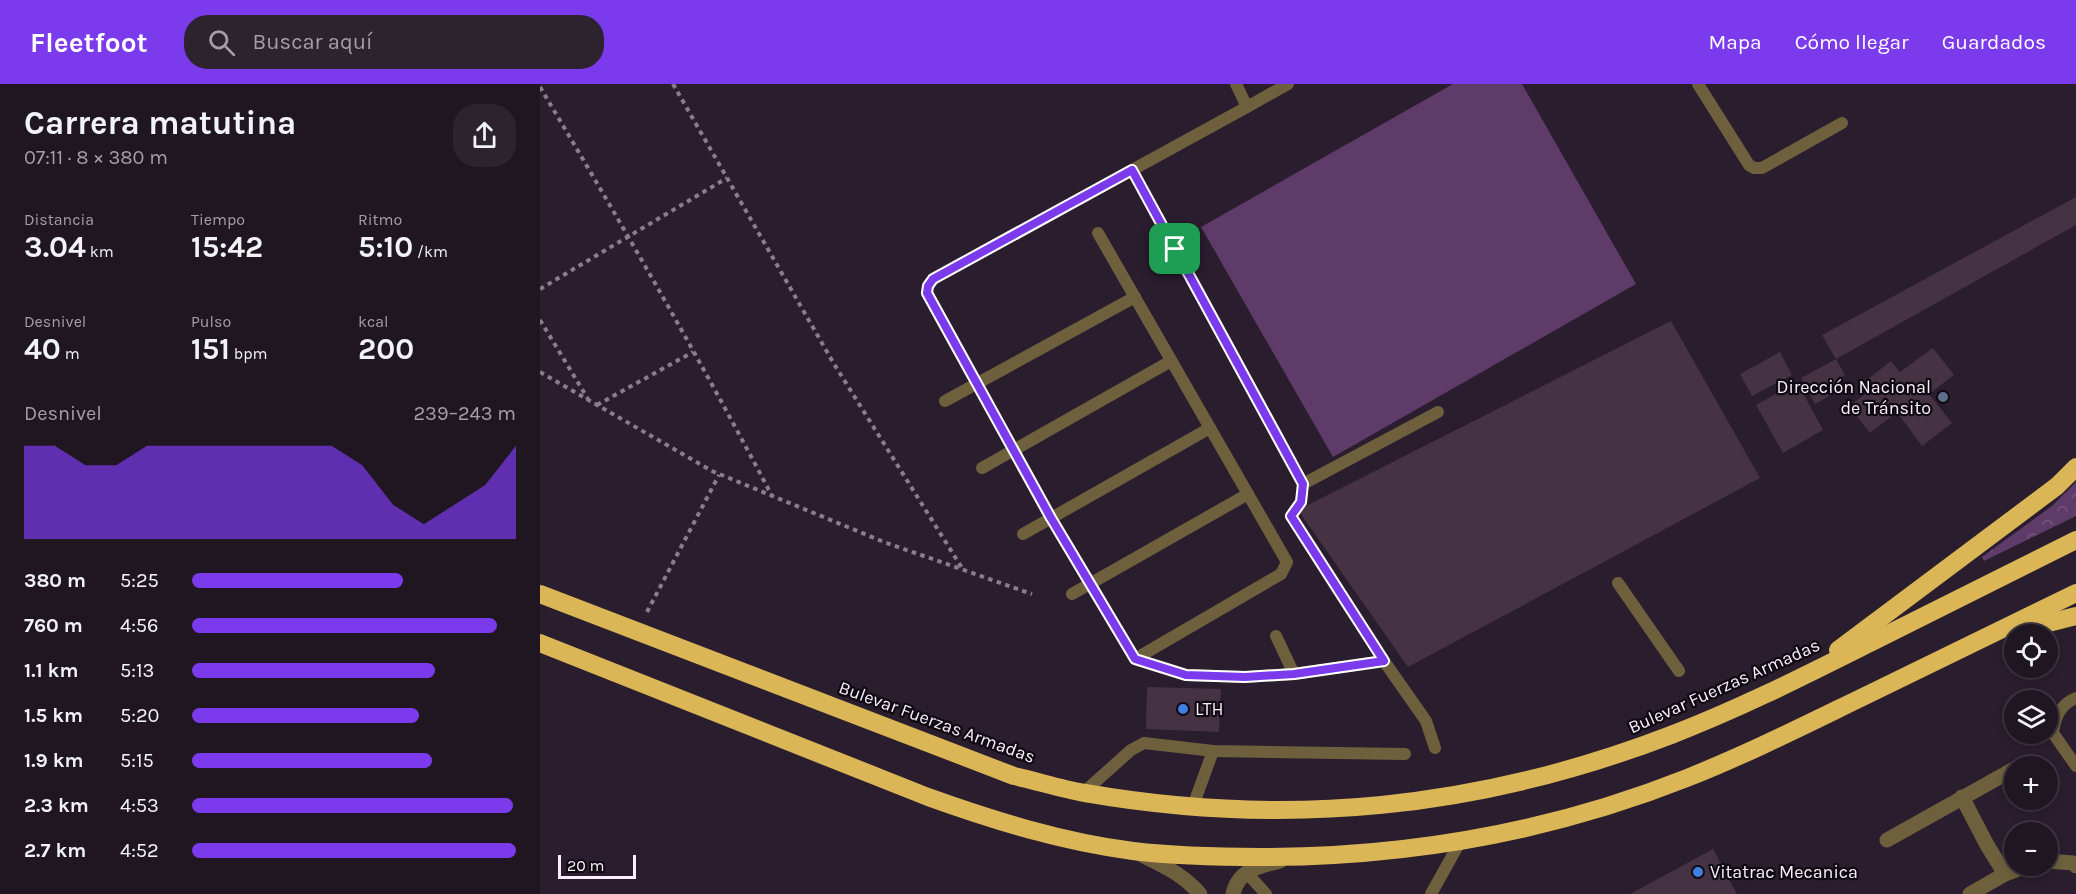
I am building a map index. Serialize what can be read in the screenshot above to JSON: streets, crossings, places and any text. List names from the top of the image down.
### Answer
{
  "streets": {
    "highway": ["Bulevar Fuerzas Armadas"]
  },
  "places": ["Dirección Nacional de Tránsito", "LTH", "Vitatrac Mecanica"],
  "scale_bar": "20 m",
  "page": {
    "header": "Fleetfoot",
    "search": "Buscar aquí",
    "nav": ["Mapa", "Cómo llegar", "Guardados"],
    "heading": ["Carrera matutina", "07:11 · 8 × 380 m"],
    "stats": [
      ["Distancia", "3.04 km"],
      ["Tiempo", "15:42"],
      ["Ritmo", "5:10 /km"],
      ["Desnivel", "40 m"],
      ["Pulso", "151 bpm"],
      ["kcal", "200"]
    ],
    "chart": ["Desnivel", "239–243 m"],
    "list": [
      {
        "name": "380 m",
        "note": "5:25"
      },
      {
        "name": "760 m",
        "note": "4:56"
      },
      {
        "name": "1.1 km",
        "note": "5:13"
      },
      {
        "name": "1.5 km",
        "note": "5:20"
      },
      {
        "name": "1.9 km",
        "note": "5:15"
      },
      {
        "name": "2.3 km",
        "note": "4:53"
      },
      {
        "name": "2.7 km",
        "note": "4:52"
      }
    ],
    "map_buttons": ["+", "−"],
    "scale": "20 m"
  }
}
